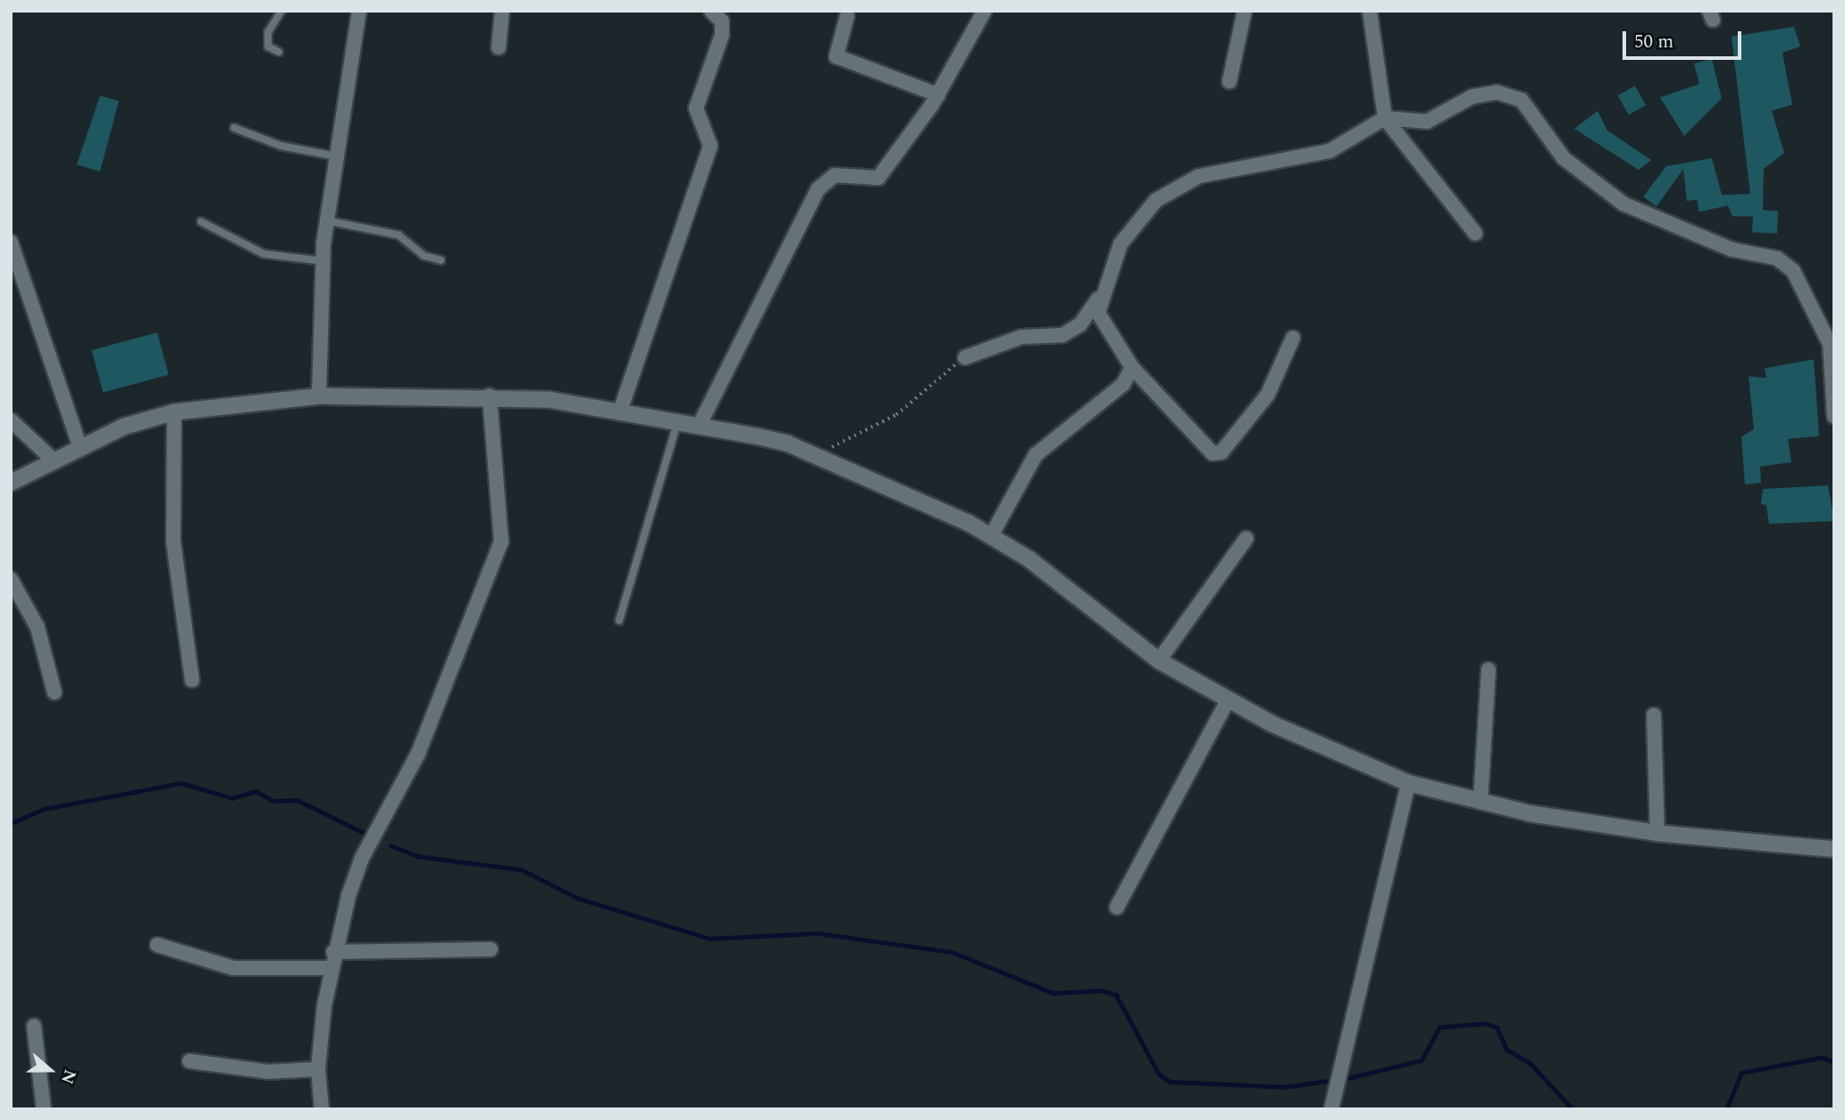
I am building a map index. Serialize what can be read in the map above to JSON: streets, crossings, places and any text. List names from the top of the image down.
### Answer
{
  "scale_bar": "50 m",
  "north": "right"
}
